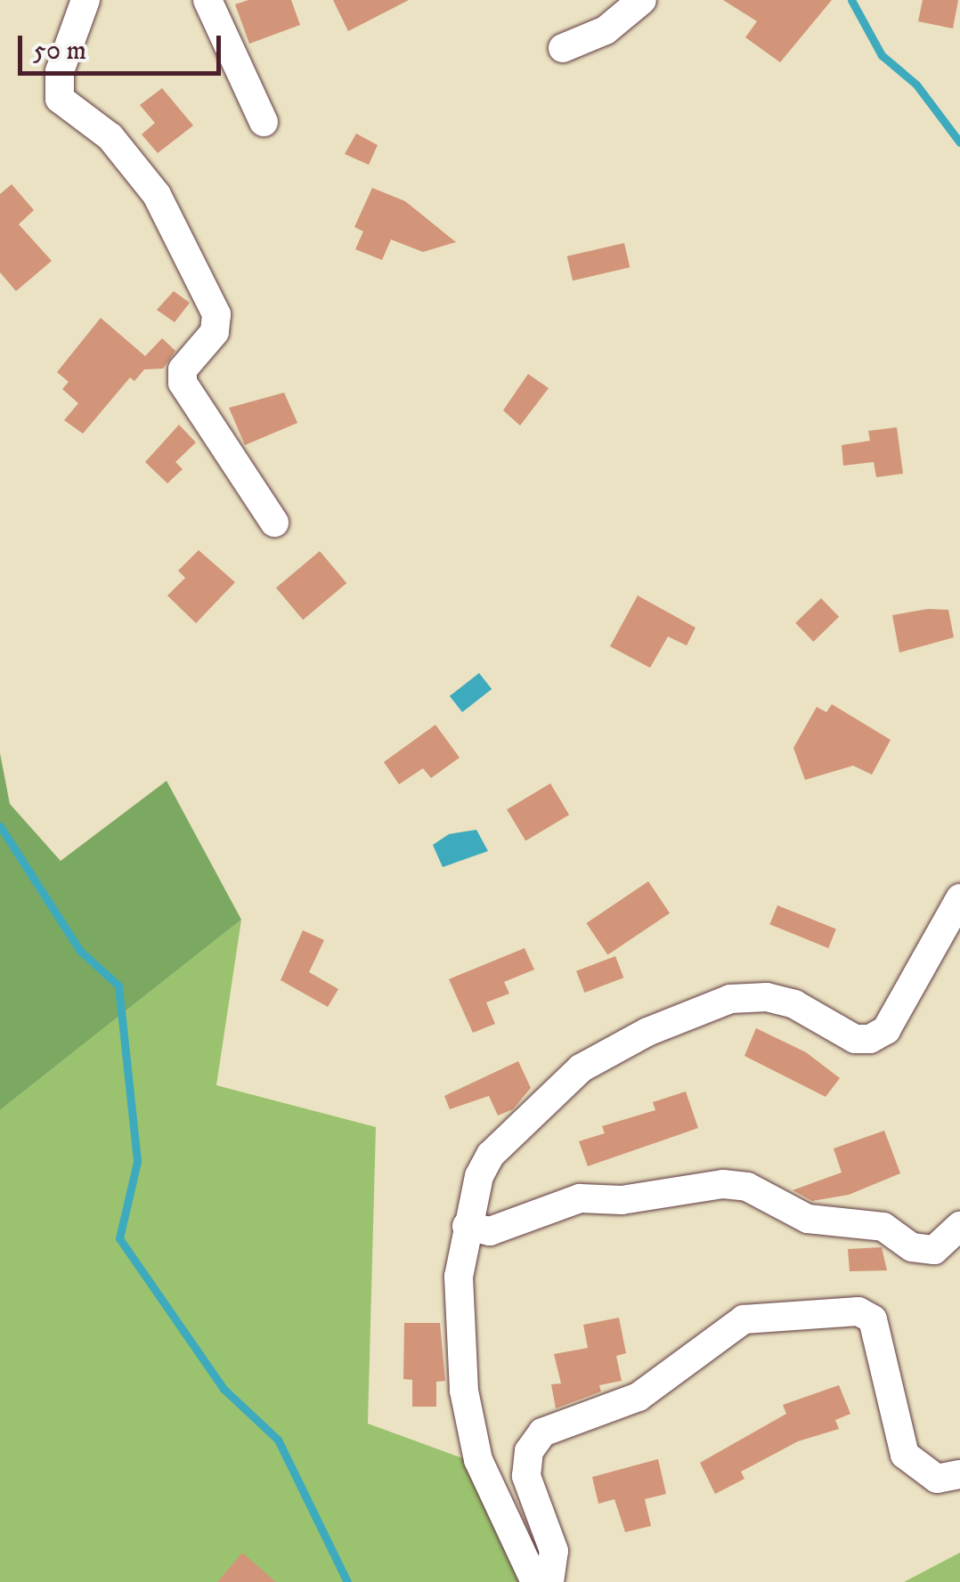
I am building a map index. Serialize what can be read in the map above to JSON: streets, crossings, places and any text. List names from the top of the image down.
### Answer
{
  "scale_bar": "50 m"
}
